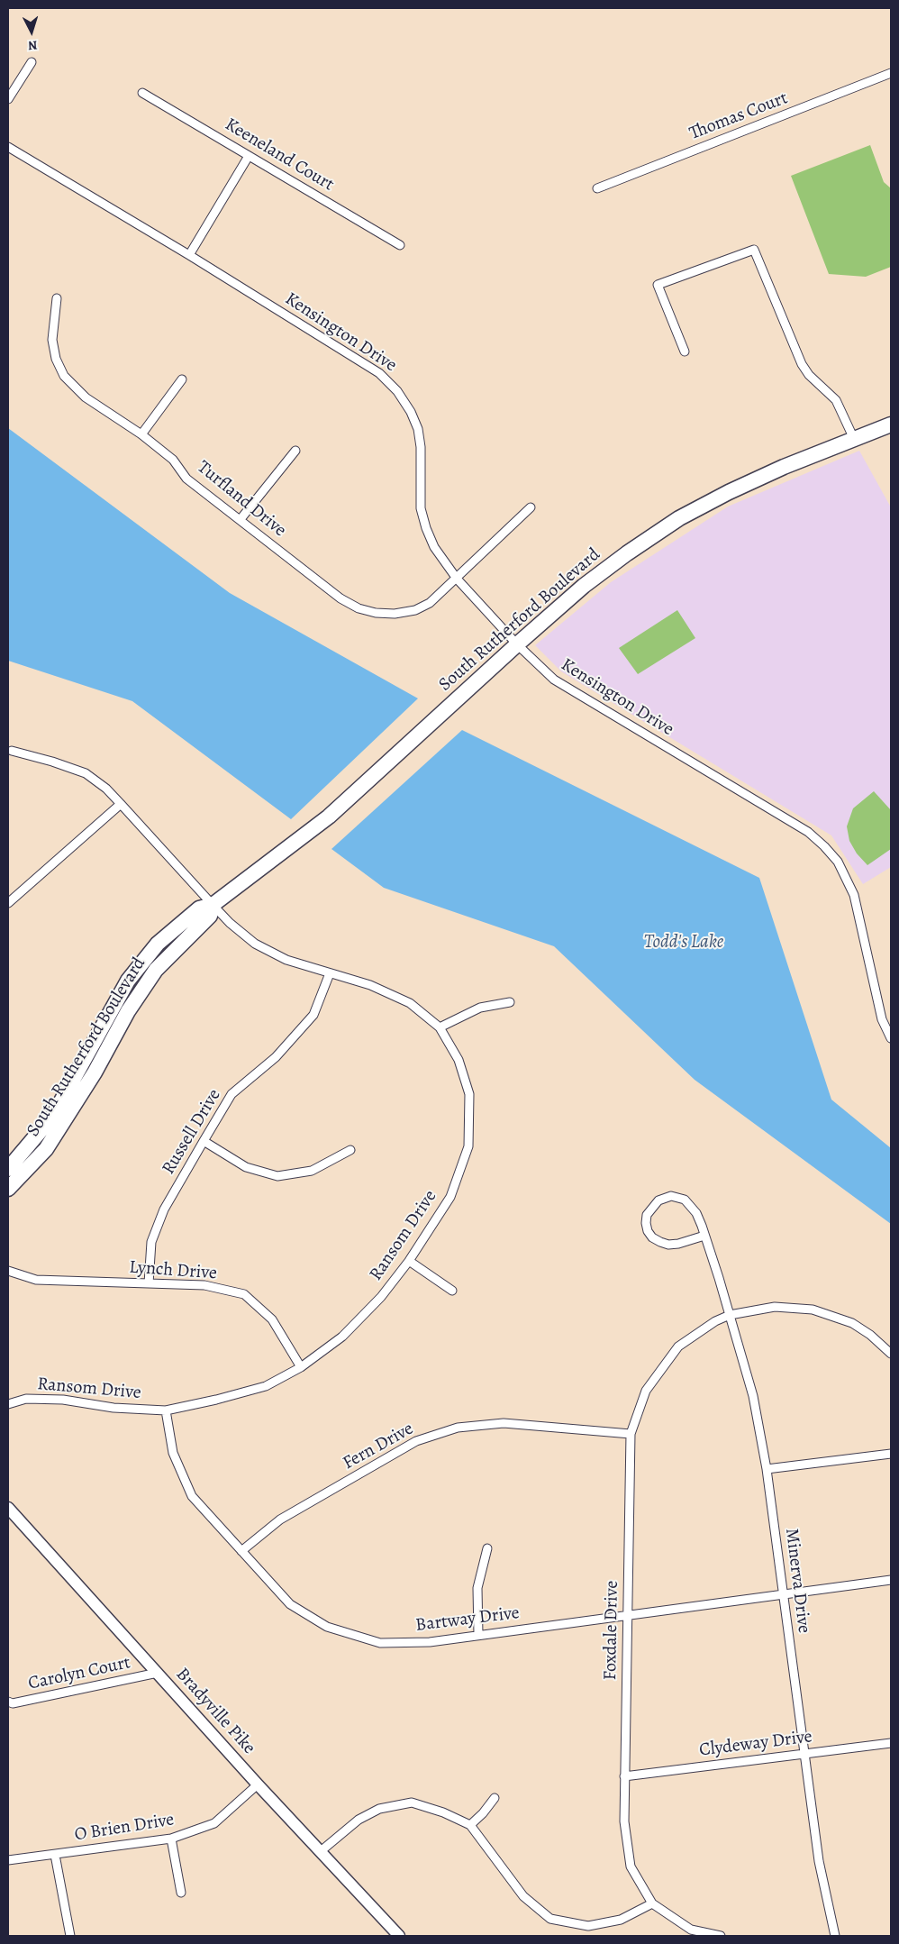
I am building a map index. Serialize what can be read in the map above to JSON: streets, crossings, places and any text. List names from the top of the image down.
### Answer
{
  "streets": {
    "highway": ["South Rutherford Boulevard"],
    "main road": ["Bradyville Pike"],
    "street": [
      "Thomas Court",
      "Keeneland Court",
      "Kensington Drive",
      "Turfland Drive",
      "Russell Drive",
      "Ransom Drive",
      "Lynch Drive",
      "Fern Drive",
      "Minerva Drive",
      "Bartway Drive",
      "Foxdale Drive",
      "Carolyn Court",
      "Clydeway Drive",
      "O Brien Drive"
    ]
  },
  "crossings": [
    ["Kensington Drive", "Turfland Drive"],
    ["Kensington Drive", "South Rutherford Boulevard"],
    ["South Rutherford Boulevard", "Ransom Drive"],
    ["Russell Drive", "Ransom Drive"],
    ["Russell Drive", "Lynch Drive"],
    ["Ransom Drive", "Lynch Drive"],
    ["Ransom Drive", "Bartway Drive"],
    ["Fern Drive", "Bartway Drive"],
    ["Fern Drive", "Foxdale Drive"],
    ["Minerva Drive", "Bartway Drive"],
    ["Minerva Drive", "Foxdale Drive"],
    ["Minerva Drive", "Clydeway Drive"],
    ["Bartway Drive", "Foxdale Drive"],
    ["Foxdale Drive", "Clydeway Drive"],
    ["Carolyn Court", "Bradyville Pike"],
    ["Bradyville Pike", "O Brien Drive"]
  ],
  "water": ["Todd's Lake"],
  "north": "bottom"
}
